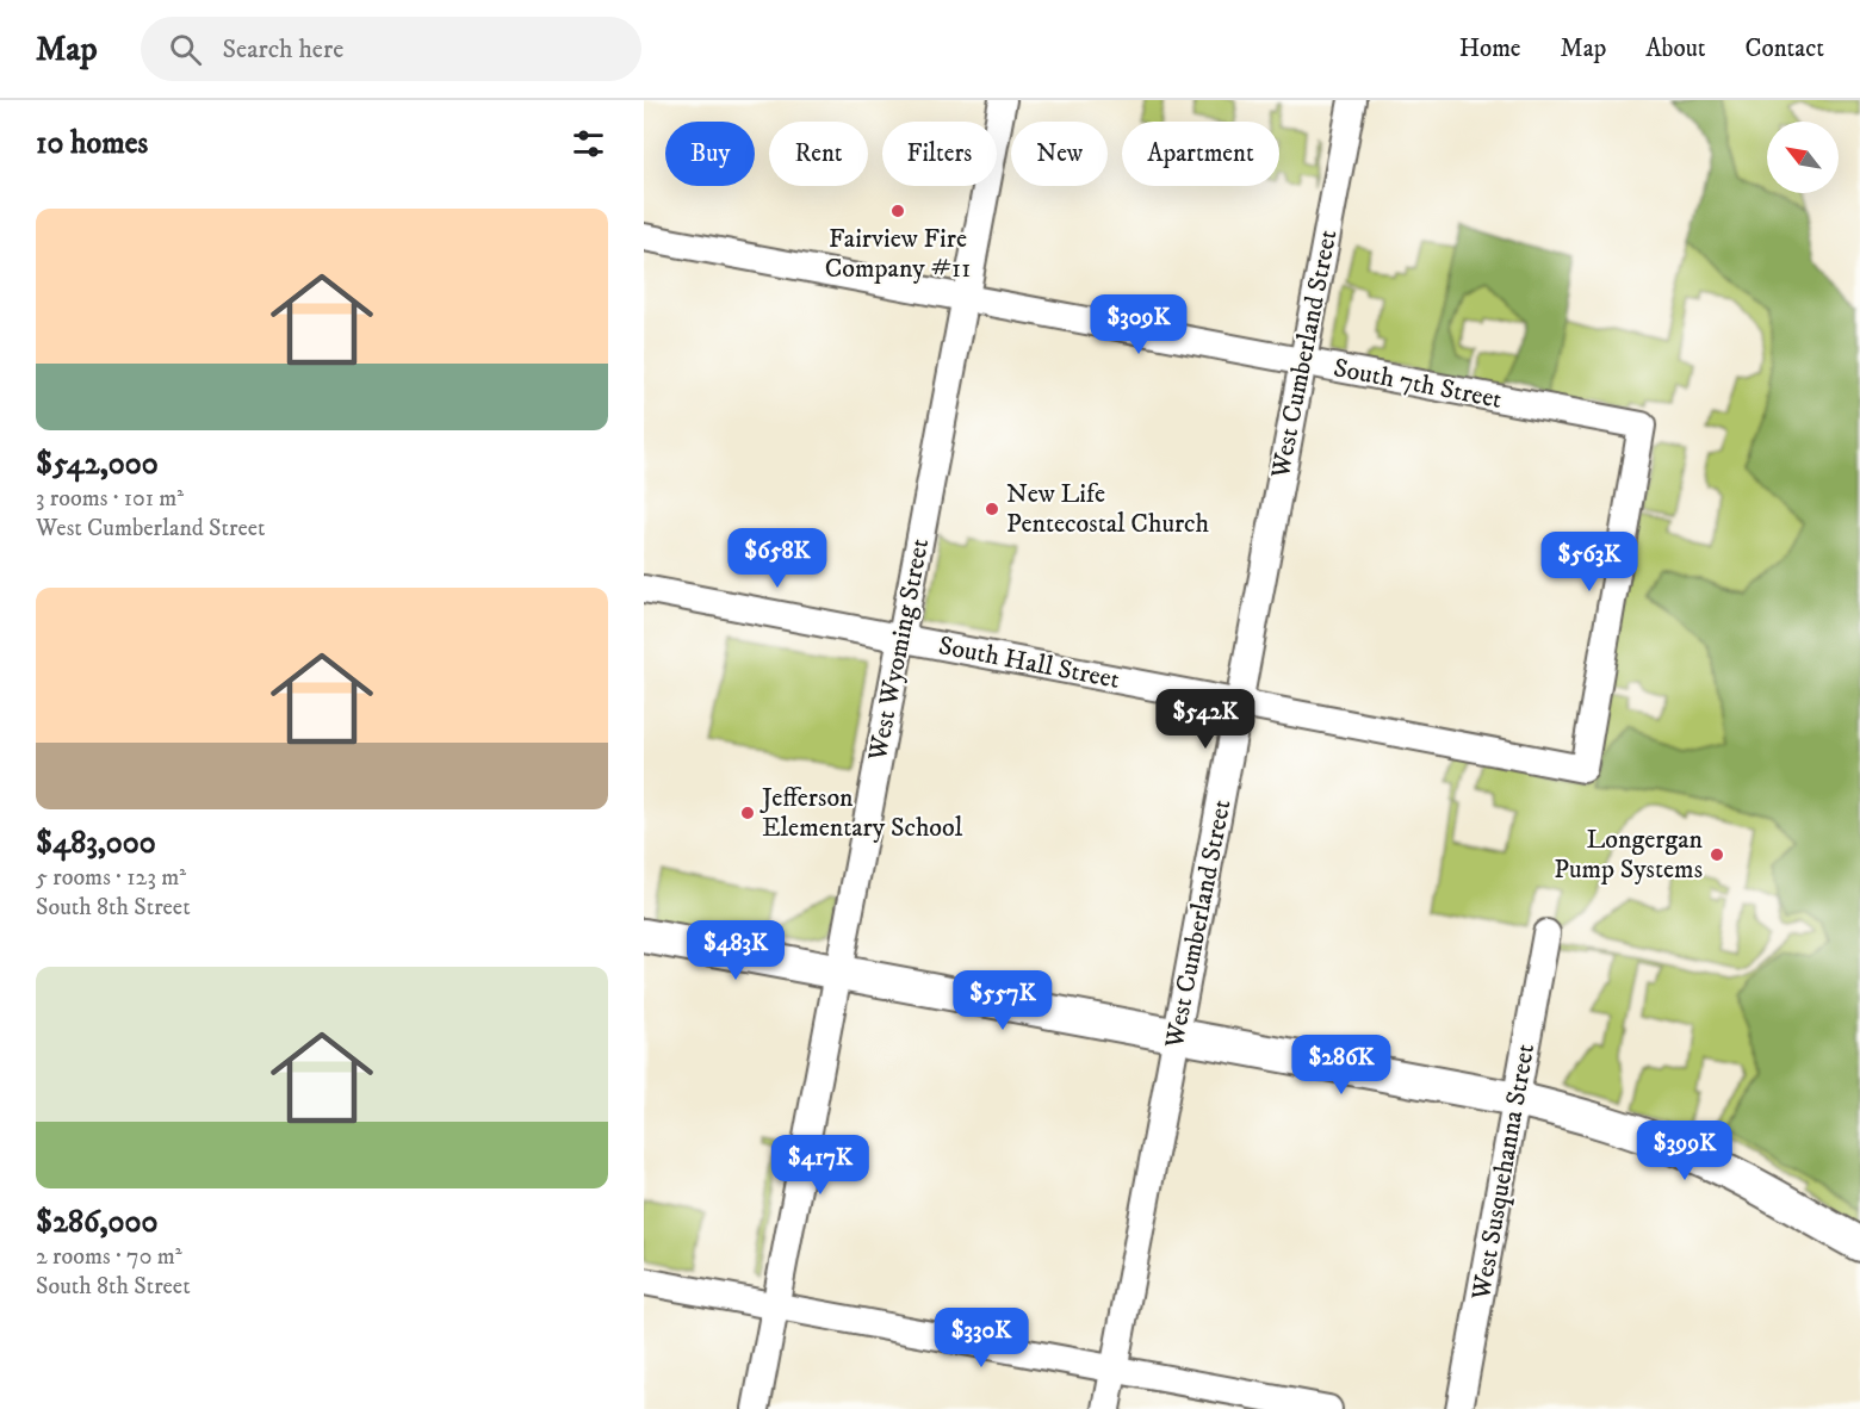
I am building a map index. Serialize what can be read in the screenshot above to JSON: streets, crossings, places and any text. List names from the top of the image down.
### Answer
{
  "streets": {
    "street": [
      "West Cumberland Street",
      "South 7th Street",
      "West Wyoming Street",
      "South Hall Street",
      "West Susquehanna Street"
    ]
  },
  "crossings": [
    ["West Cumberland Street", "South 7th Street"],
    ["West Cumberland Street", "South Hall Street"],
    ["South 7th Street", "West Wyoming Street"],
    ["South 7th Street", "South Hall Street"],
    ["West Wyoming Street", "South Hall Street"]
  ],
  "places": [
    "Fairview Fire Company #11",
    "New Life Pentecostal Church",
    "Jefferson Elementary School",
    "Longergan Pump Systems"
  ],
  "north": "top left",
  "page": {
    "header": "Map",
    "search": "Search here",
    "nav": [
      "Home",
      "Map",
      "About",
      "Contact"
    ],
    "heading": "10 homes",
    "chip": [
      "Buy",
      "Rent",
      "Filters",
      "New",
      "Apartment"
    ],
    "list": [
      {
        "name": "$542,000",
        "note": "3 rooms · 101 m² · West Cumberland Street"
      },
      {
        "name": "$483,000",
        "note": "5 rooms · 123 m² · South 8th Street"
      },
      {
        "name": "$286,000",
        "note": "2 rooms · 70 m² · South 8th Street"
      }
    ],
    "price": [
      "$309K",
      "$658K",
      "$563K",
      "$542K",
      "$483K",
      "$557K",
      "$286K",
      "$399K",
      "$417K",
      "$330K"
    ]
  }
}
